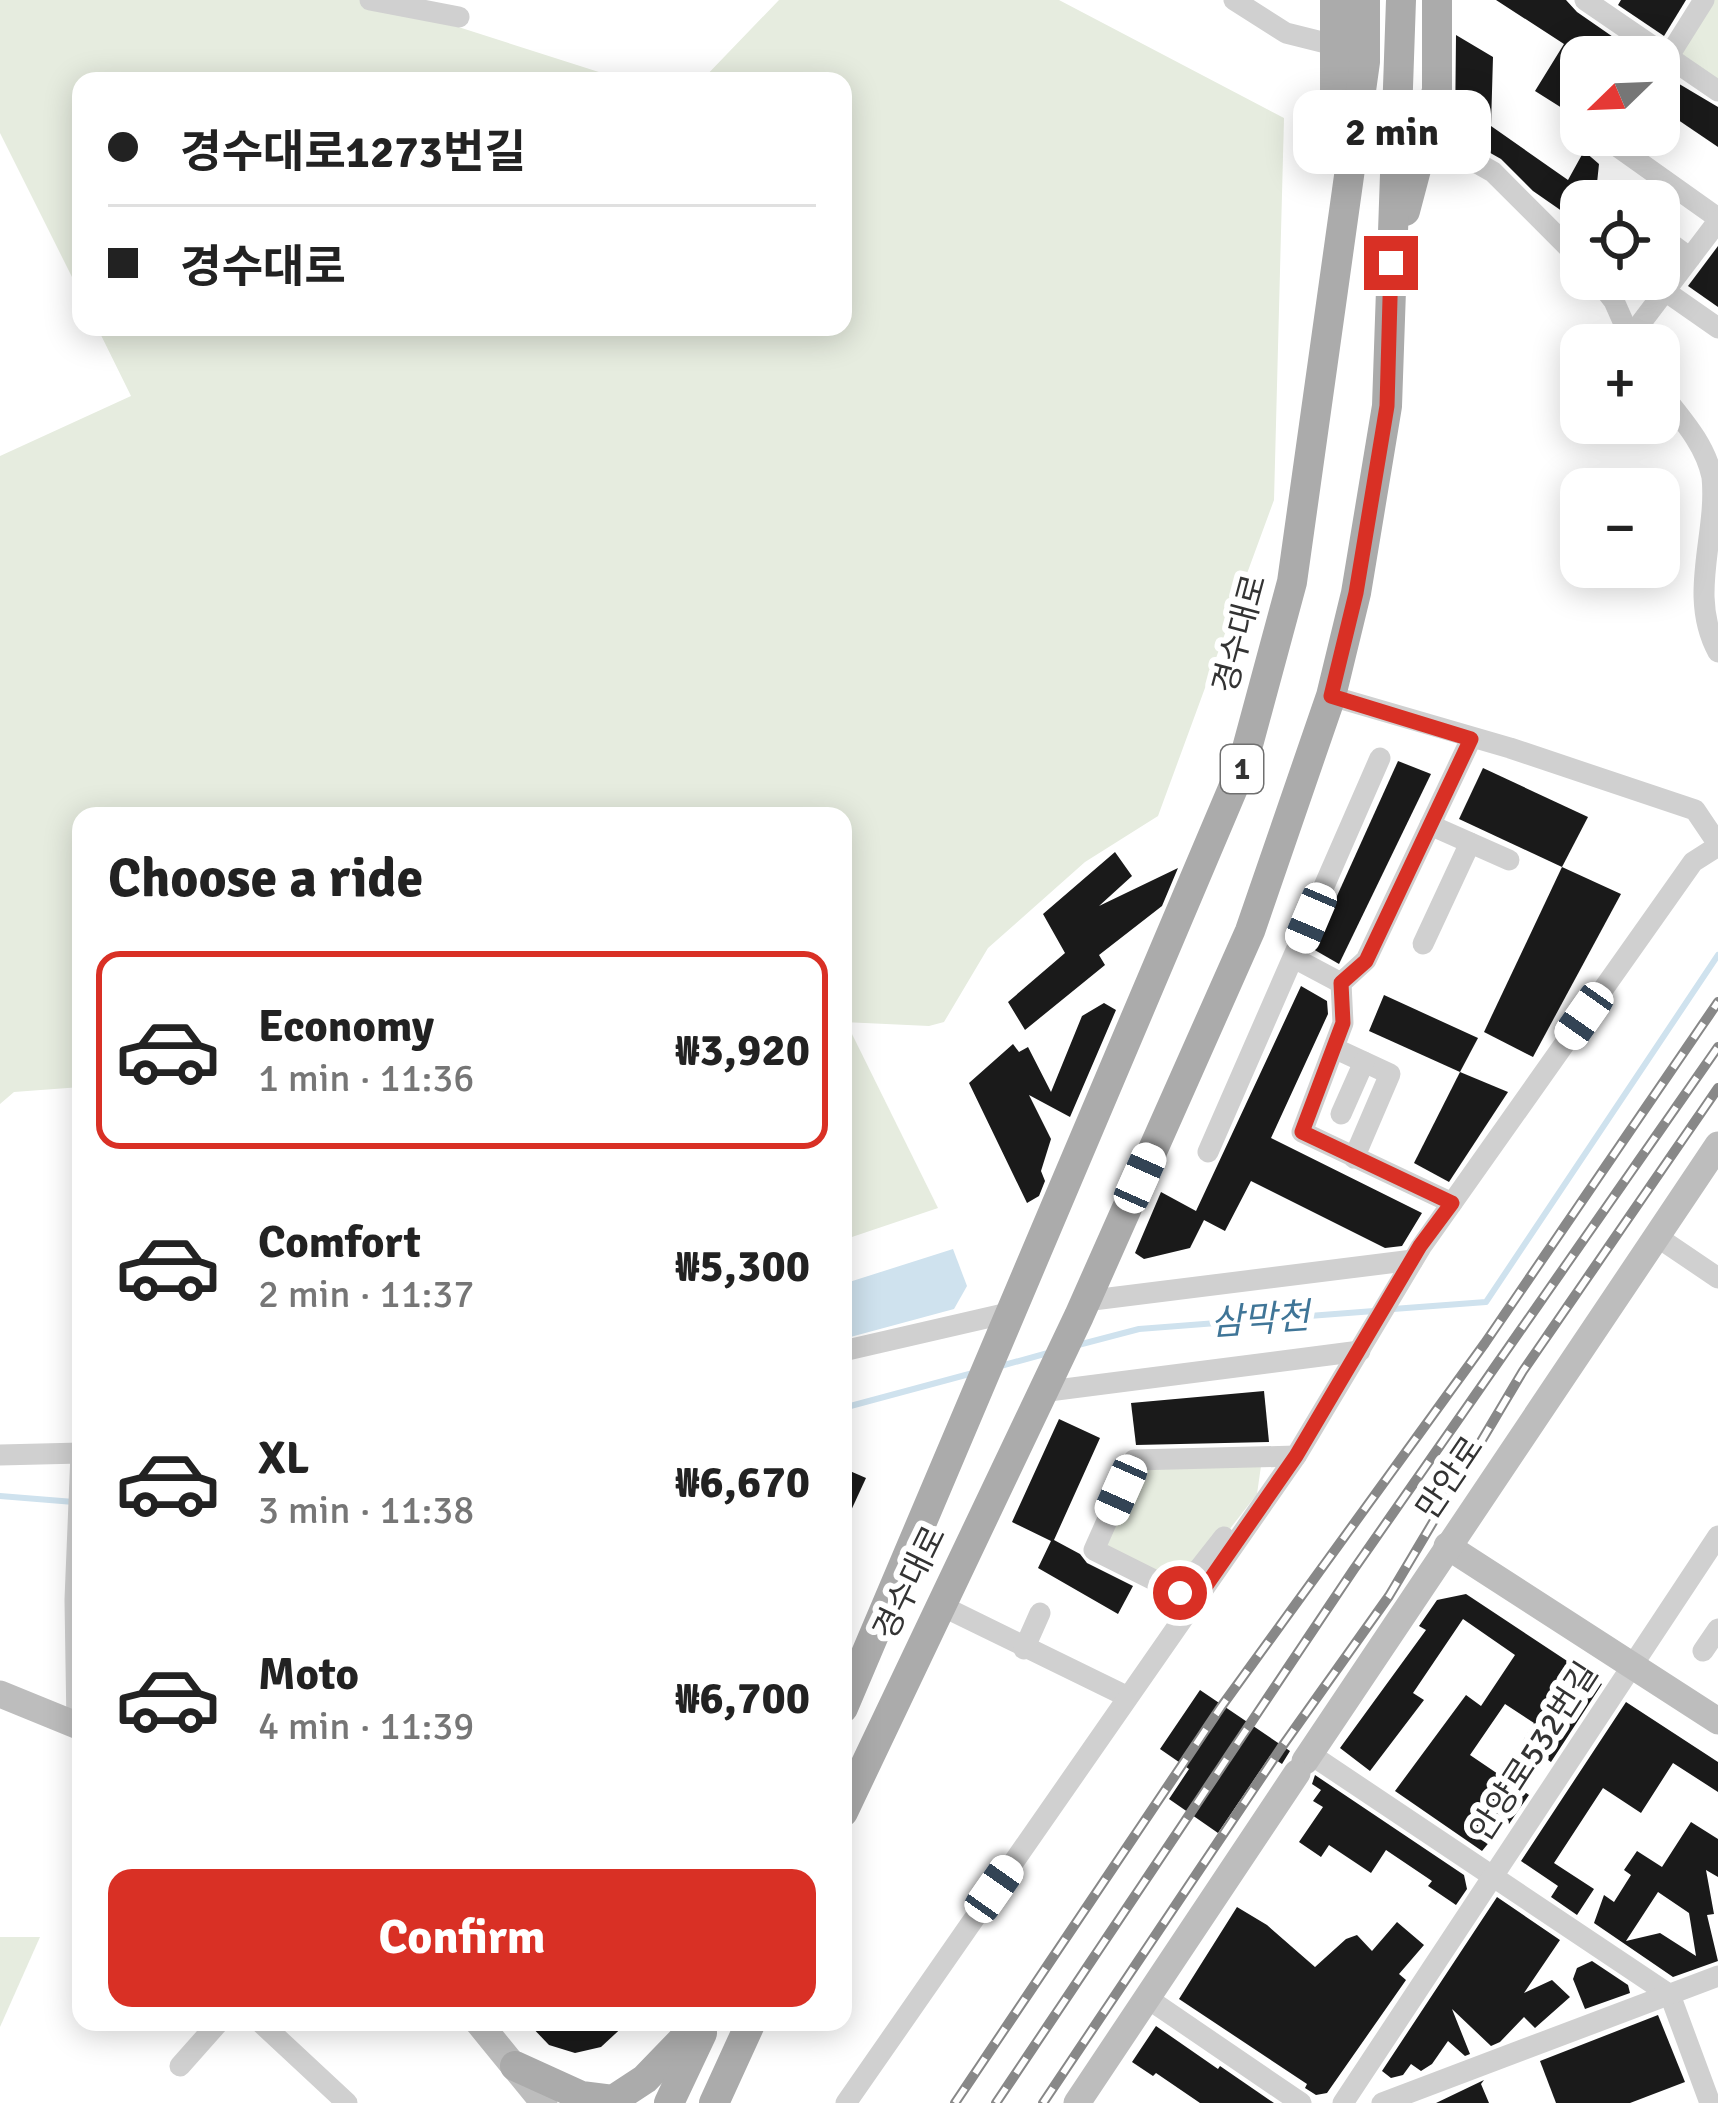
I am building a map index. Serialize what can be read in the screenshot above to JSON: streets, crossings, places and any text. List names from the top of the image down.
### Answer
{
  "streets": {
    "main road": ["경수대로", "1"],
    "street": ["만안로", "안양로532번길"]
  },
  "crossings": [
    ["경수대로", "1"],
    ["만안로", "안양로532번길"]
  ],
  "water": ["삼막천"],
  "north": "bottom left",
  "page": {
    "map_buttons": ["+", "−"],
    "banner": ["경수대로1273번길", "경수대로"],
    "bubble": "2 min",
    "heading": "Choose a ride",
    "list": [
      {
        "name": "Economy",
        "note": "1 min · 11:36",
        "value": "₩3,920"
      },
      {
        "name": "Comfort",
        "note": "2 min · 11:37",
        "value": "₩5,300"
      },
      {
        "name": "XL",
        "note": "3 min · 11:38",
        "value": "₩6,670"
      },
      {
        "name": "Moto",
        "note": "4 min · 11:39",
        "value": "₩6,700"
      }
    ],
    "buttons": "Confirm"
  }
}
